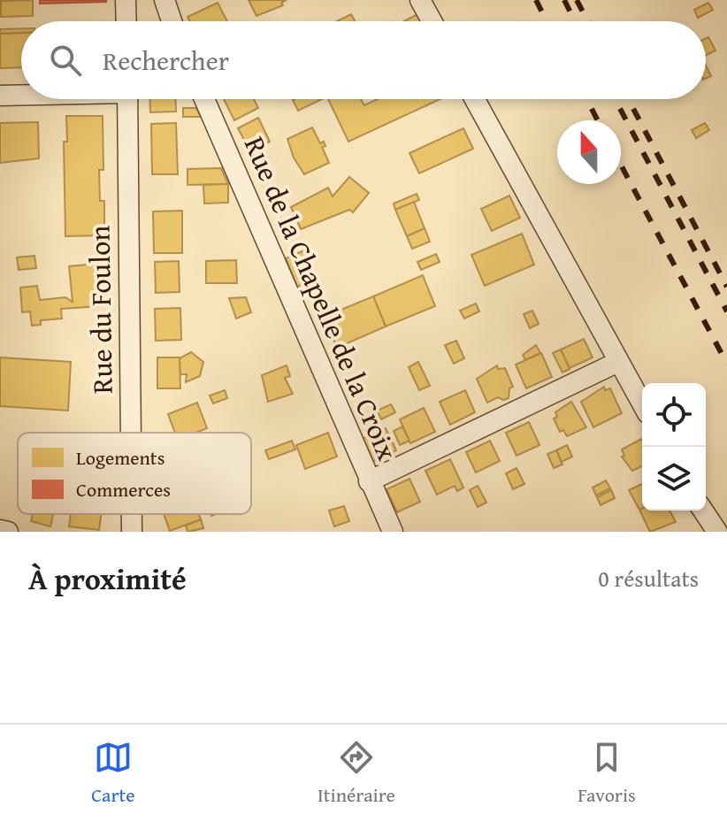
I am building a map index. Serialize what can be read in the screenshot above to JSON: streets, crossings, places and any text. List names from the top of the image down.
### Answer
{
  "streets": {
    "street": ["Rue de la Chapelle de la Croix", "Rue du Foulon"]
  },
  "legend": ["Logements", "Commerces"],
  "north": "top",
  "page": {
    "search": "Rechercher",
    "heading": ["À proximité", "0 résultats"],
    "nav": ["Carte", "Itinéraire", "Favoris"]
  }
}
